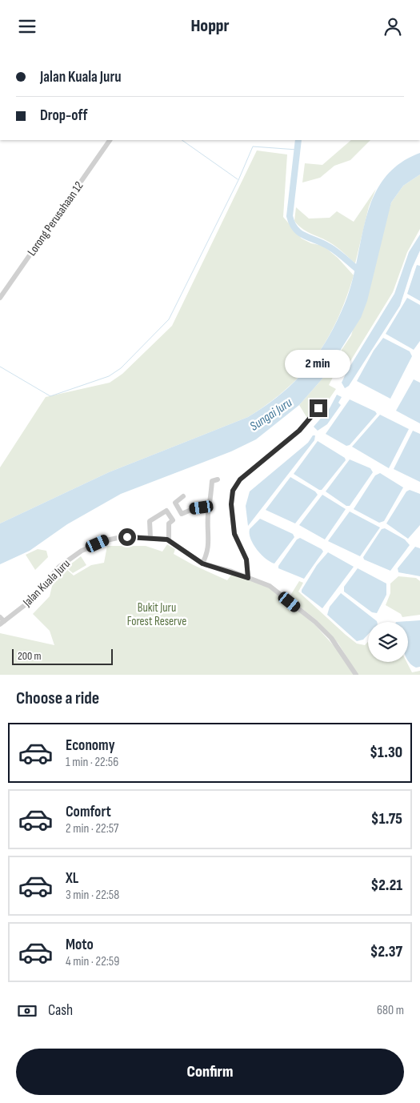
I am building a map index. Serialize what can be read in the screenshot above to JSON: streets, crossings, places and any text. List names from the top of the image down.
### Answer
{
  "streets": {
    "street": ["Lorong Perusahaan 12", "Jalan Kuala Juru"]
  },
  "water": ["Sungai Juru"],
  "parks": ["Bukit Juru Forest Reserve"],
  "scale_bar": "200 m",
  "page": {
    "header": "Hoppr",
    "banner": ["Jalan Kuala Juru", "Drop-off"],
    "bubble": "2 min",
    "scale": "200 m",
    "heading": "Choose a ride",
    "list": [
      {
        "name": "Economy",
        "note": "1 min · 22:56",
        "value": "$1.30"
      },
      {
        "name": "Comfort",
        "note": "2 min · 22:57",
        "value": "$1.75"
      },
      {
        "name": "XL",
        "note": "3 min · 22:58",
        "value": "$2.21"
      },
      {
        "name": "Moto",
        "note": "4 min · 22:59",
        "value": "$2.37"
      }
    ],
    "pay": ["Cash", "680 m"],
    "buttons": "Confirm"
  }
}
